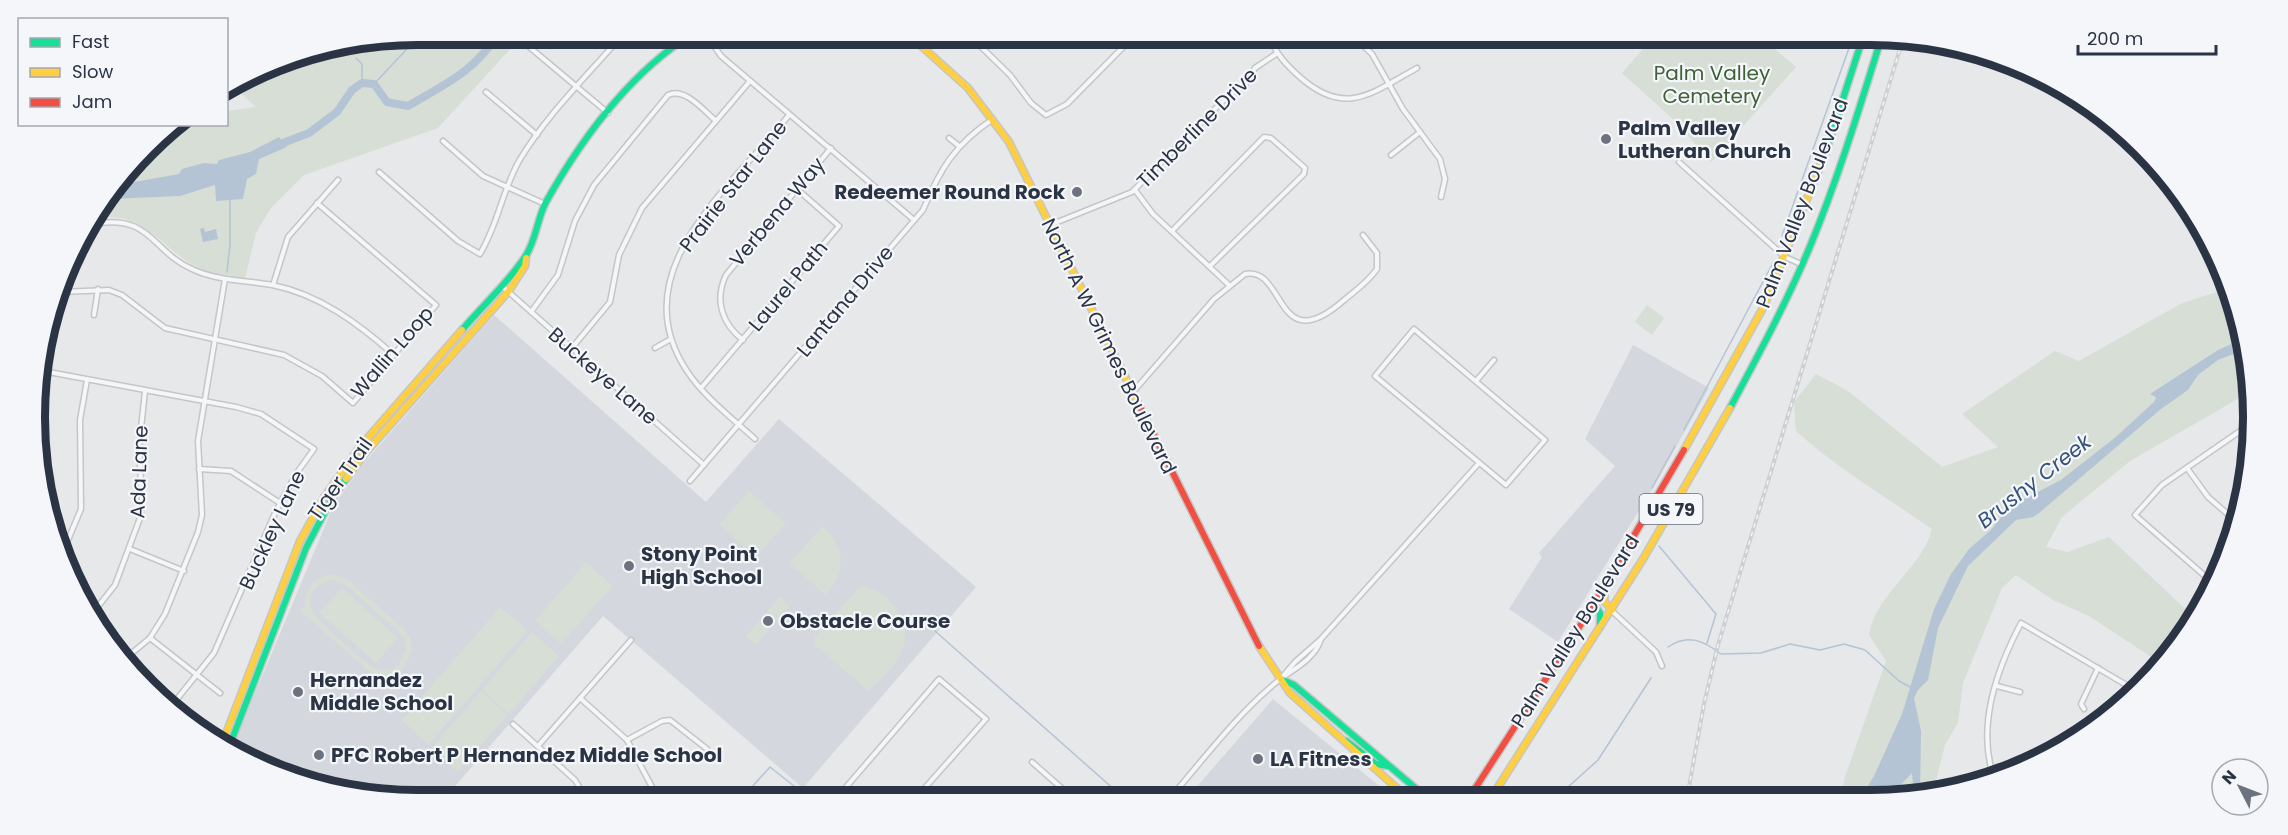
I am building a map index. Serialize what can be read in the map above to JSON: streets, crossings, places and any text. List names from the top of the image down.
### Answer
{
  "streets": {
    "main road": [
      "Palm Valley Boulevard",
      "North A W Grimes Boulevard",
      "Tiger Trail",
      "US 79"
    ],
    "street": [
      "Timberline Drive",
      "Prairie Star Lane",
      "Verbena Way",
      "Laurel Path",
      "Lantana Drive",
      "Wallin Loop",
      "Buckeye Lane",
      "Ada Lane",
      "Buckley Lane"
    ]
  },
  "crossings": [
    ["Timberline Drive", "North A W Grimes Boulevard"],
    ["Prairie Star Lane", "Laurel Path"],
    ["Prairie Star Lane", "Lantana Drive"],
    ["Verbena Way", "Laurel Path"],
    ["Lantana Drive", "North A W Grimes Boulevard"],
    ["Lantana Drive", "Buckeye Lane"],
    ["Buckeye Lane", "Tiger Trail"],
    ["Ada Lane", "Buckley Lane"]
  ],
  "water": ["Brushy Creek"],
  "parks": ["Palm Valley Cemetery"],
  "places": [
    "Palm Valley Lutheran Church",
    "Redeemer Round Rock",
    "Stony Point High School",
    "Obstacle Course",
    "Hernandez Middle School",
    "PFC Robert P Hernandez Middle School",
    "LA Fitness"
  ],
  "legend": ["Fast", "Slow", "Jam"],
  "scale_bar": "200 m",
  "north": "top left"
}
